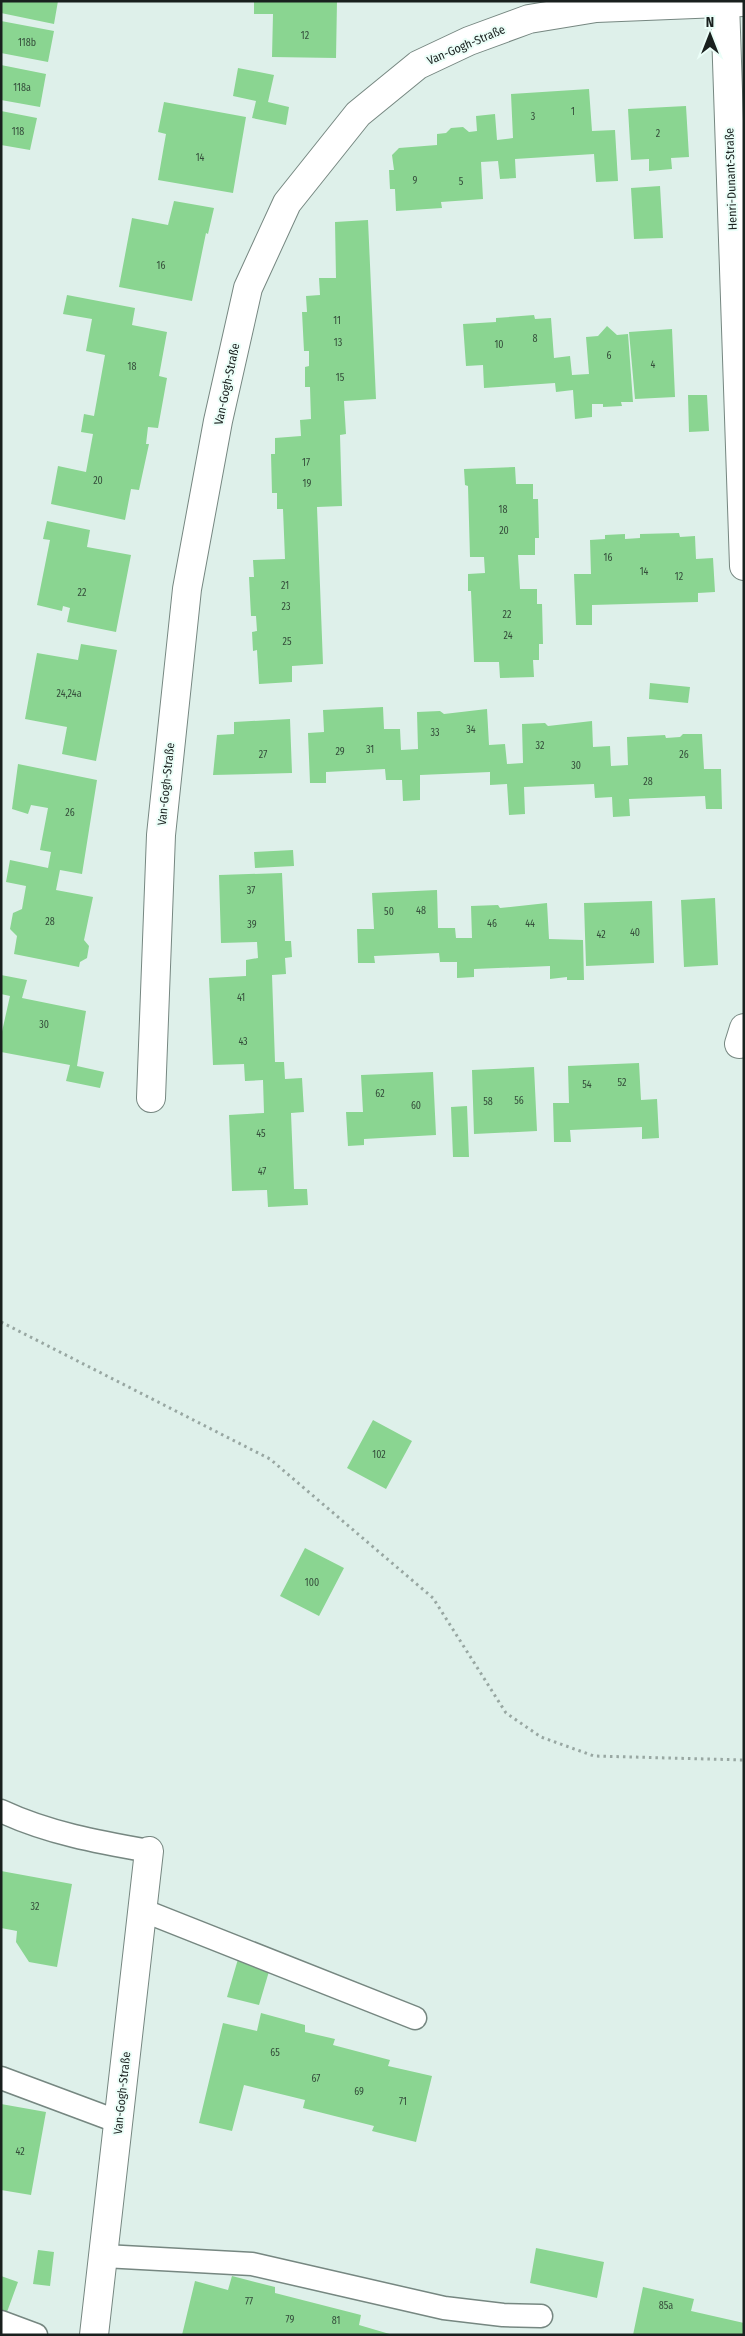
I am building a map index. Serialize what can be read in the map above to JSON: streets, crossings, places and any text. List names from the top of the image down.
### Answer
{
  "streets": {
    "street": ["Van-Gogh-Straße", "Henri-Dunant-Straße"]
  },
  "crossings": [
    ["Van-Gogh-Straße", "Henri-Dunant-Straße"]
  ],
  "house_numbers": [
    "12",
    "118b",
    "118a",
    "1",
    "3",
    "118",
    "2",
    "14",
    "9",
    "5",
    "16",
    "11",
    "8",
    "13",
    "10",
    "6",
    "4",
    "18",
    "15",
    "17",
    "20",
    "19",
    "18",
    "20",
    "16",
    "14",
    "12",
    "21",
    "22",
    "23",
    "22",
    "24",
    "25",
    "24,24a",
    "34",
    "33",
    "32",
    "31",
    "29",
    "27",
    "26",
    "30",
    "28",
    "26",
    "37",
    "48",
    "50",
    "28",
    "46",
    "44",
    "39",
    "40",
    "42",
    "41",
    "30",
    "43",
    "52",
    "54",
    "62",
    "56",
    "58",
    "60",
    "45",
    "47",
    "102",
    "100",
    "32",
    "65",
    "67",
    "69",
    "71",
    "42",
    "77",
    "85a",
    "79",
    "81"
  ],
  "north": "top"
}
